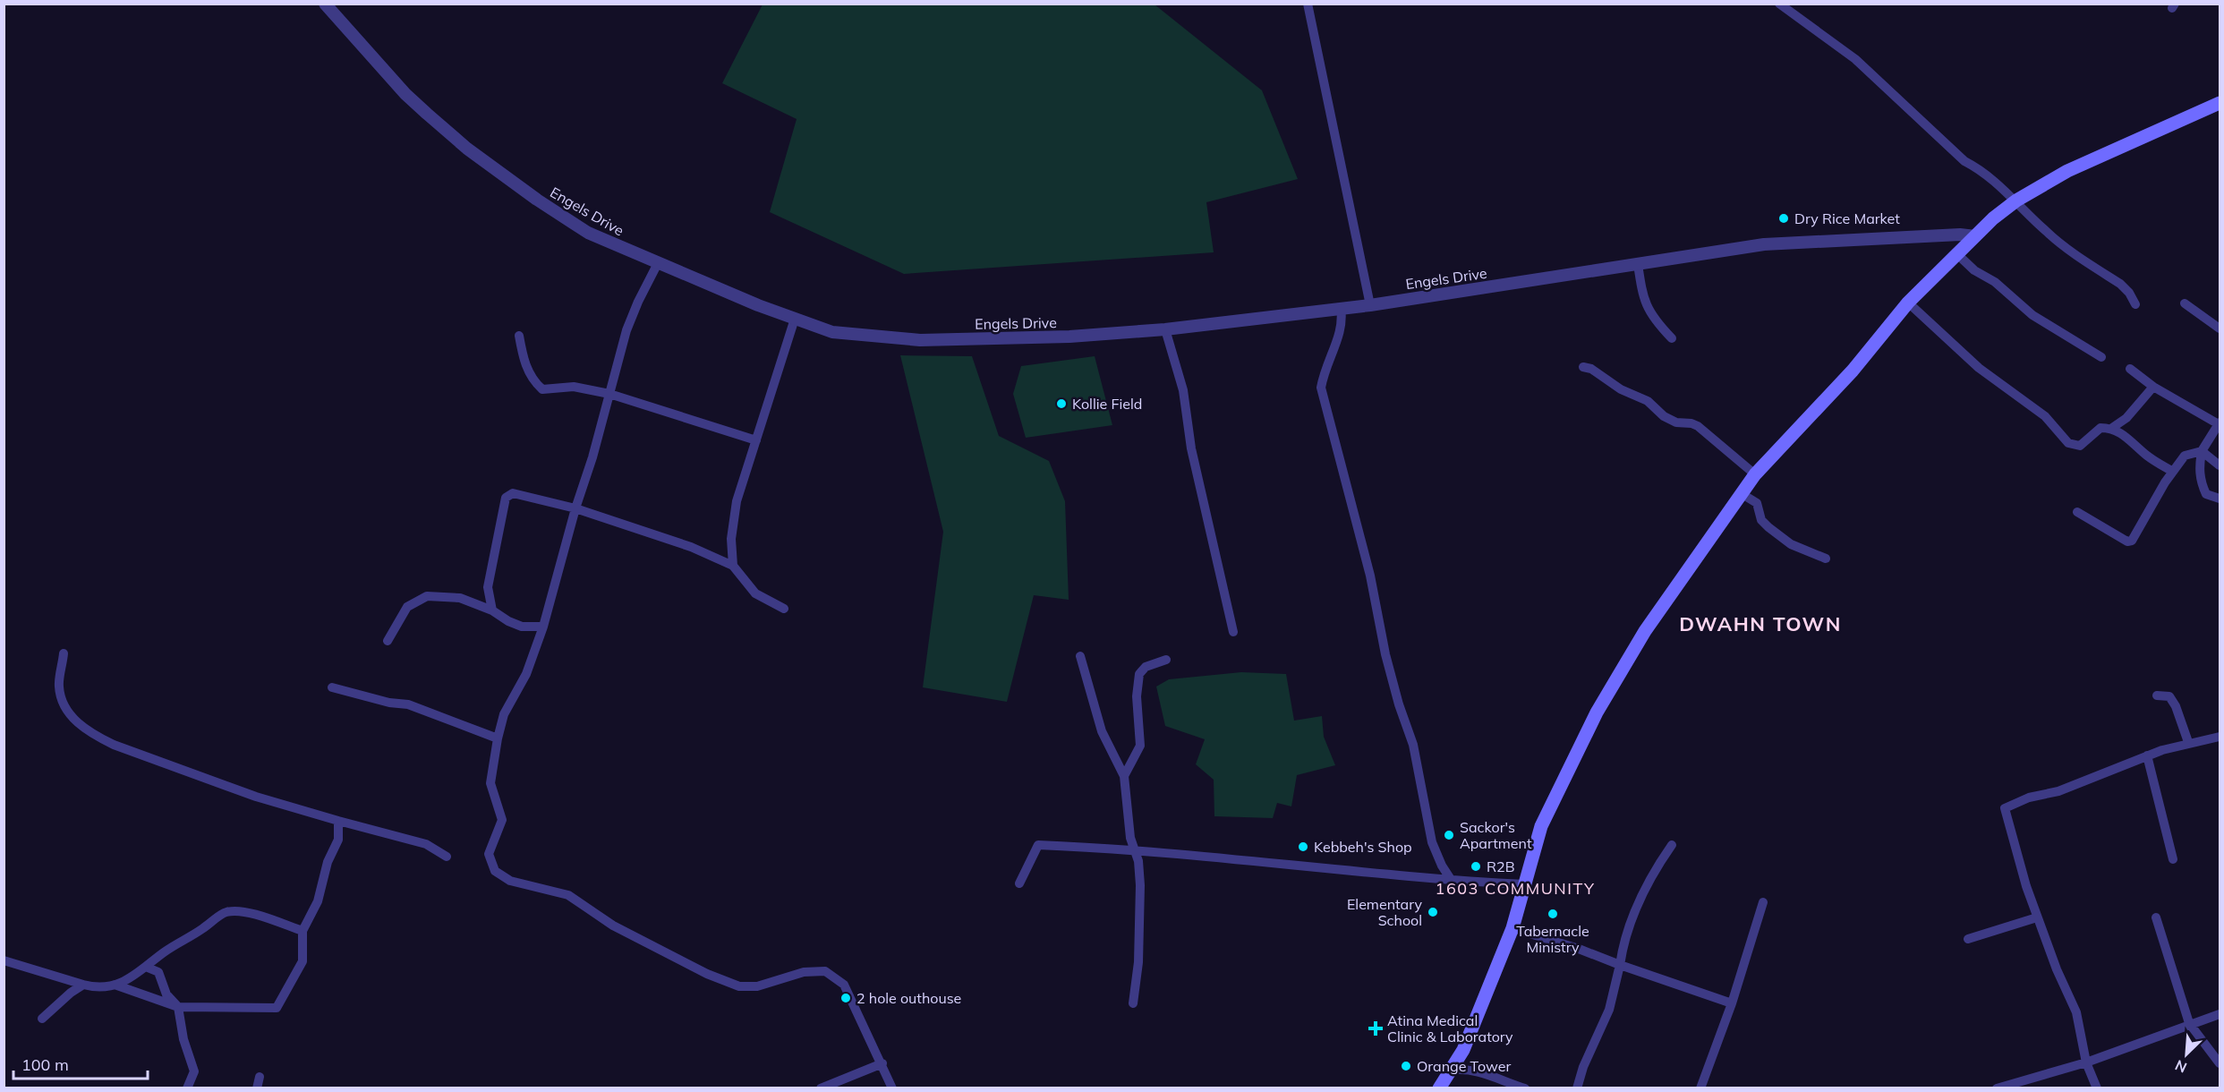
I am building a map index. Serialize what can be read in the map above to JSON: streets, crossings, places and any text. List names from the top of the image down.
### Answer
{
  "streets": {
    "street": ["Engels Drive"]
  },
  "districts": ["DWAHN TOWN", "1603 COMMUNITY"],
  "places": {
    "other": [
      "Dry Rice Market",
      "Kollie Field",
      "Sackor's Apartment",
      "Kebbeh's Shop",
      "R2B",
      "Elementary School",
      "Tabernacle Ministry",
      "2 hole outhouse",
      "Orange Tower"
    ],
    "health": ["Atina Medical Clinic & Laboratory"]
  },
  "scale_bar": "100 m",
  "north": "bottom left"
}
